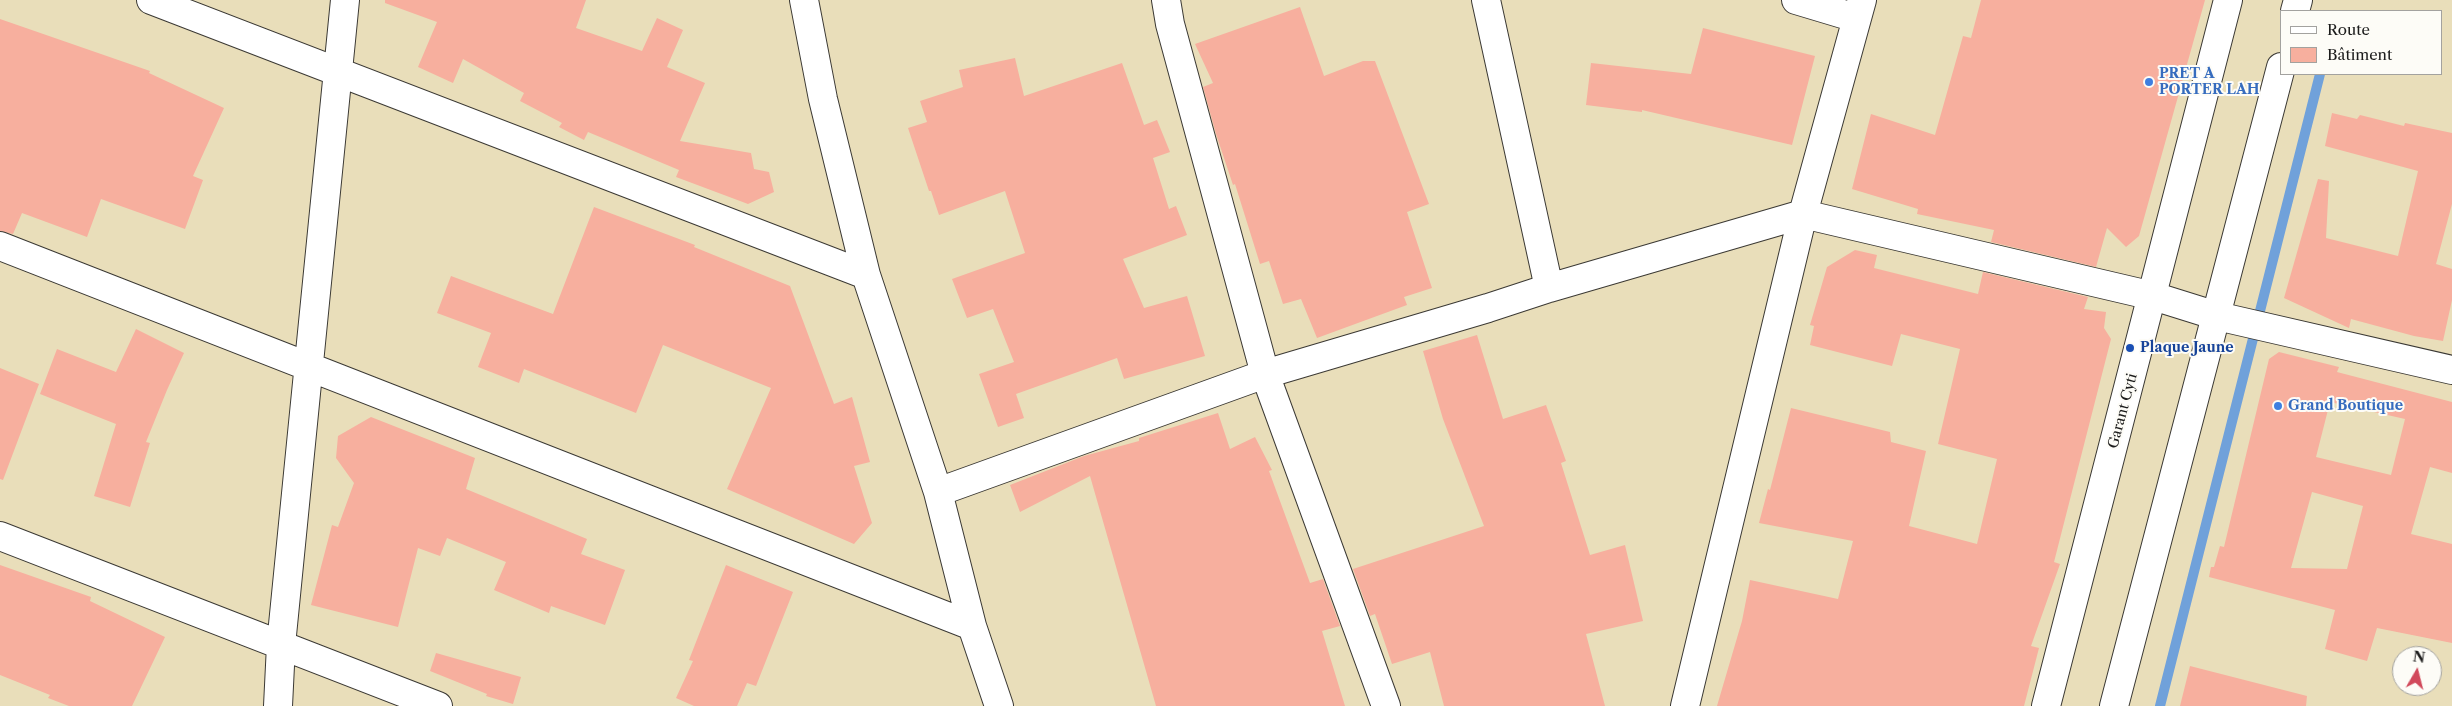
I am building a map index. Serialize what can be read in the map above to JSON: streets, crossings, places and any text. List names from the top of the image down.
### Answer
{
  "streets": {
    "street": ["Garant Cyti"]
  },
  "places": ["PRET A PORTER LAH", "Plaque Jaune", "Grand Boutique"],
  "legend": ["Route", "Bâtiment"],
  "north": "top"
}
